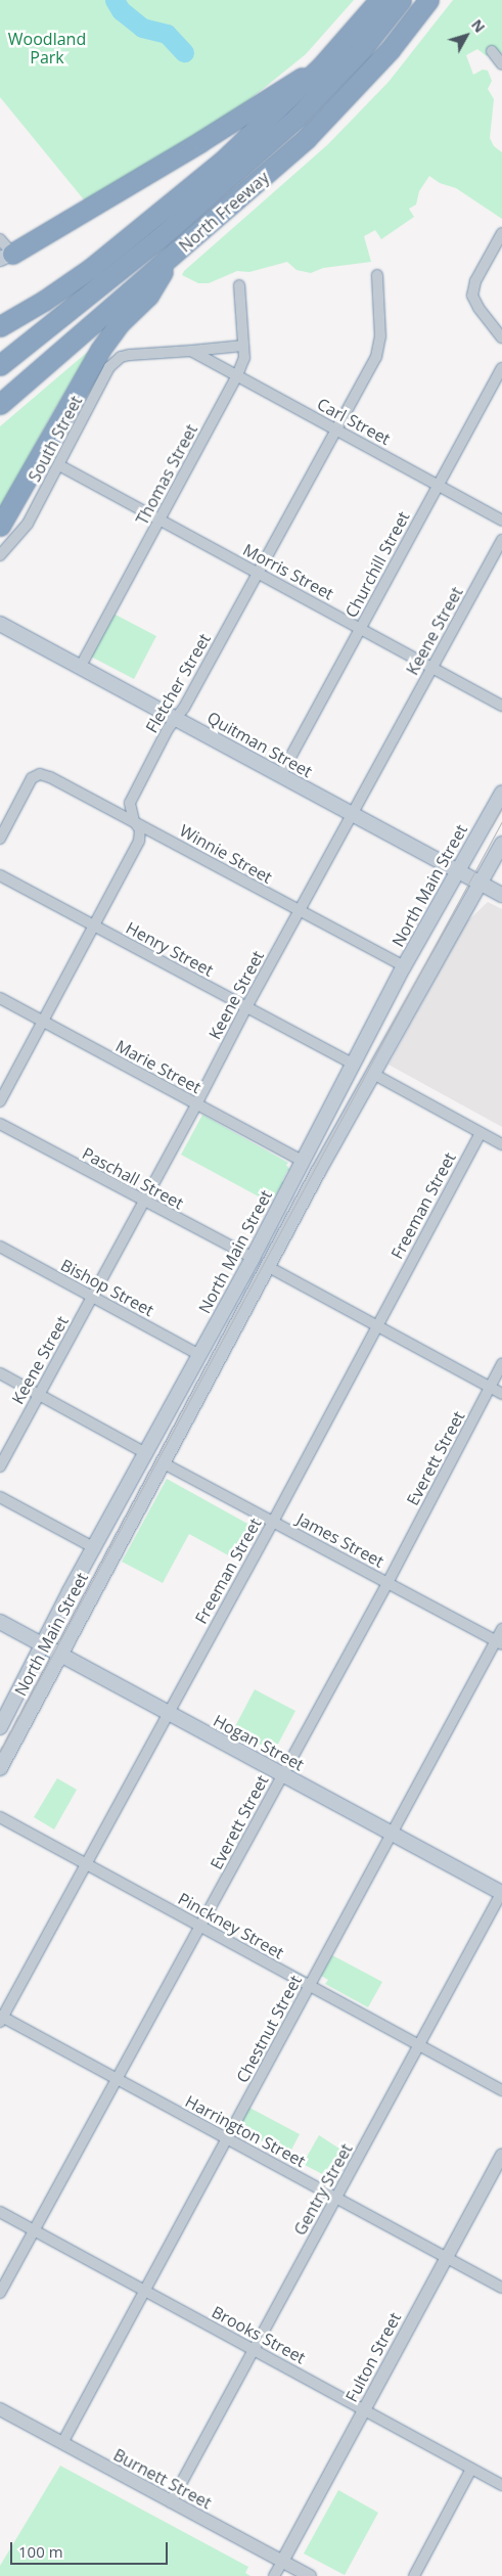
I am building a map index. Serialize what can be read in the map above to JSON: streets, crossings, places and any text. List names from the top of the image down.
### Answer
{
  "streets": {
    "highway": ["North Freeway"],
    "main road": ["Quitman Street", "North Main Street", "Hogan Street"],
    "street": [
      "Carl Street",
      "South Street",
      "Thomas Street",
      "Churchill Street",
      "Morris Street",
      "Keene Street",
      "Fletcher Street",
      "Winnie Street",
      "Henry Street",
      "Marie Street",
      "Paschall Street",
      "Freeman Street",
      "Bishop Street",
      "Everett Street",
      "James Street",
      "Pinckney Street",
      "Chestnut Street",
      "Harrington Street",
      "Gentry Street",
      "Brooks Street",
      "Fulton Street",
      "Burnett Street"
    ]
  },
  "crossings": [
    ["Carl Street", "South Street"],
    ["Carl Street", "Thomas Street"],
    ["Carl Street", "Churchill Street"],
    ["Carl Street", "Fletcher Street"],
    ["South Street", "Morris Street"],
    ["Thomas Street", "Morris Street"],
    ["Thomas Street", "Quitman Street"],
    ["Churchill Street", "Morris Street"],
    ["Churchill Street", "Quitman Street"],
    ["Morris Street", "Keene Street"],
    ["Morris Street", "Fletcher Street"],
    ["Keene Street", "Quitman Street"],
    ["Keene Street", "Winnie Street"],
    ["Keene Street", "Henry Street"],
    ["Keene Street", "Marie Street"],
    ["Keene Street", "Paschall Street"],
    ["Keene Street", "Bishop Street"],
    ["Fletcher Street", "Quitman Street"],
    ["Fletcher Street", "Winnie Street"],
    ["Fletcher Street", "Henry Street"],
    ["Fletcher Street", "Marie Street"],
    ["Quitman Street", "North Main Street"],
    ["Winnie Street", "North Main Street"],
    ["North Main Street", "Henry Street"],
    ["North Main Street", "Marie Street"],
    ["North Main Street", "Paschall Street"],
    ["North Main Street", "Bishop Street"],
    ["North Main Street", "James Street"],
    ["North Main Street", "Hogan Street"],
    ["Freeman Street", "James Street"],
    ["Freeman Street", "Hogan Street"],
    ["Freeman Street", "Pinckney Street"],
    ["Freeman Street", "Harrington Street"],
    ["Everett Street", "James Street"],
    ["Everett Street", "Hogan Street"],
    ["Everett Street", "Pinckney Street"],
    ["Everett Street", "Harrington Street"],
    ["Everett Street", "Brooks Street"],
    ["James Street", "Chestnut Street"],
    ["Hogan Street", "Chestnut Street"],
    ["Hogan Street", "Gentry Street"],
    ["Pinckney Street", "Chestnut Street"],
    ["Pinckney Street", "Gentry Street"],
    ["Chestnut Street", "Harrington Street"],
    ["Chestnut Street", "Brooks Street"],
    ["Chestnut Street", "Burnett Street"],
    ["Harrington Street", "Gentry Street"],
    ["Harrington Street", "Fulton Street"],
    ["Gentry Street", "Brooks Street"],
    ["Gentry Street", "Burnett Street"],
    ["Brooks Street", "Fulton Street"],
    ["Fulton Street", "Burnett Street"]
  ],
  "parks": ["Woodland Park"],
  "scale_bar": "100 m",
  "north": "top right"
}
